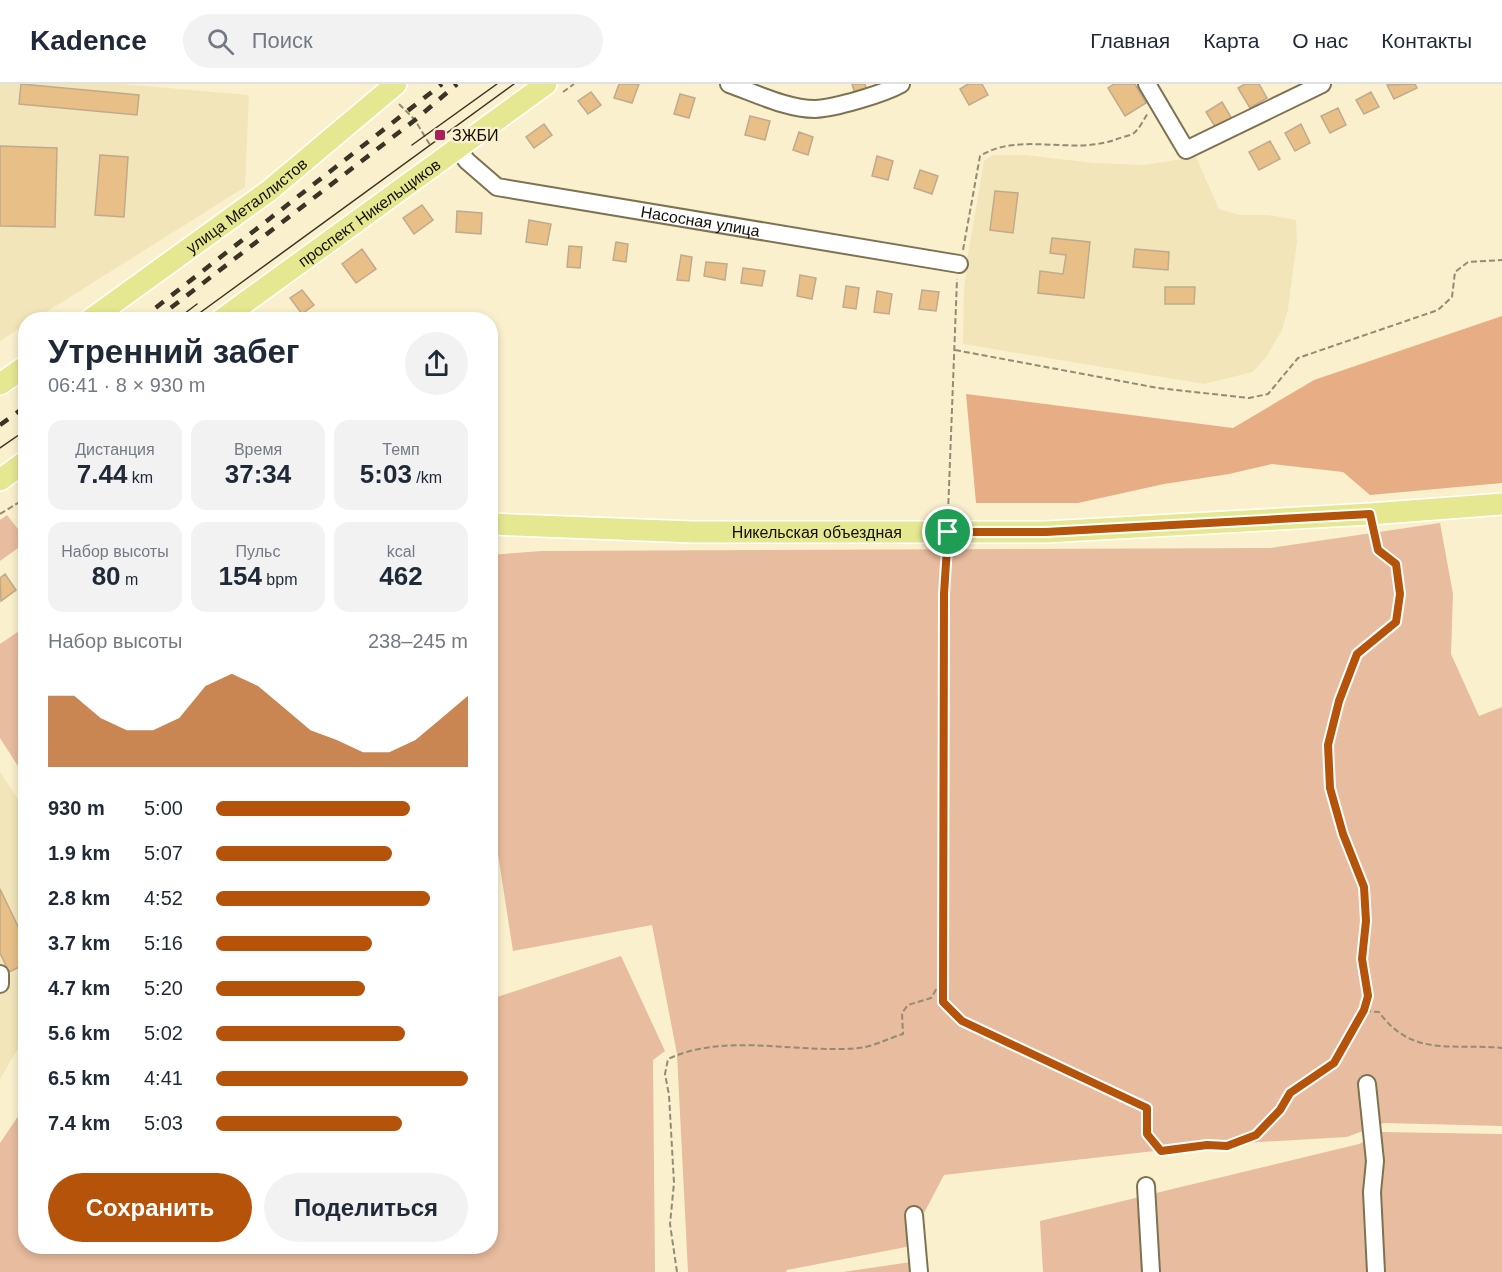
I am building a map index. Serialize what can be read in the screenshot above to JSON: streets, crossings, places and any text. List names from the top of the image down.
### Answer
{
  "streets": {
    "main road": ["улица Металлистов", "проспект Никельщиков", "Никельская объездная"],
    "street": ["Насосная улица"]
  },
  "crossings": [
    ["проспект Никельщиков", "Насосная улица"]
  ],
  "places": {
    "transit": ["ЗЖБИ"]
  },
  "page": {
    "header": "Kadence",
    "search": "Поиск",
    "nav": [
      "Главная",
      "Карта",
      "О нас",
      "Контакты"
    ],
    "heading": ["Утренний забег", "06:41 · 8 × 930 m"],
    "stats": [
      ["Дистанция", "7.44 km"],
      ["Время", "37:34"],
      ["Темп", "5:03 /km"],
      ["Набор высоты", "80 m"],
      ["Пульс", "154 bpm"],
      ["kcal", "462"]
    ],
    "chart": ["Набор высоты", "238–245 m"],
    "list": [
      {
        "name": "930 m",
        "note": "5:00"
      },
      {
        "name": "1.9 km",
        "note": "5:07"
      },
      {
        "name": "2.8 km",
        "note": "4:52"
      },
      {
        "name": "3.7 km",
        "note": "5:16"
      },
      {
        "name": "4.7 km",
        "note": "5:20"
      },
      {
        "name": "5.6 km",
        "note": "5:02"
      },
      {
        "name": "6.5 km",
        "note": "4:41"
      },
      {
        "name": "7.4 km",
        "note": "5:03"
      }
    ],
    "buttons": ["Сохранить", "Поделиться"]
  }
}
